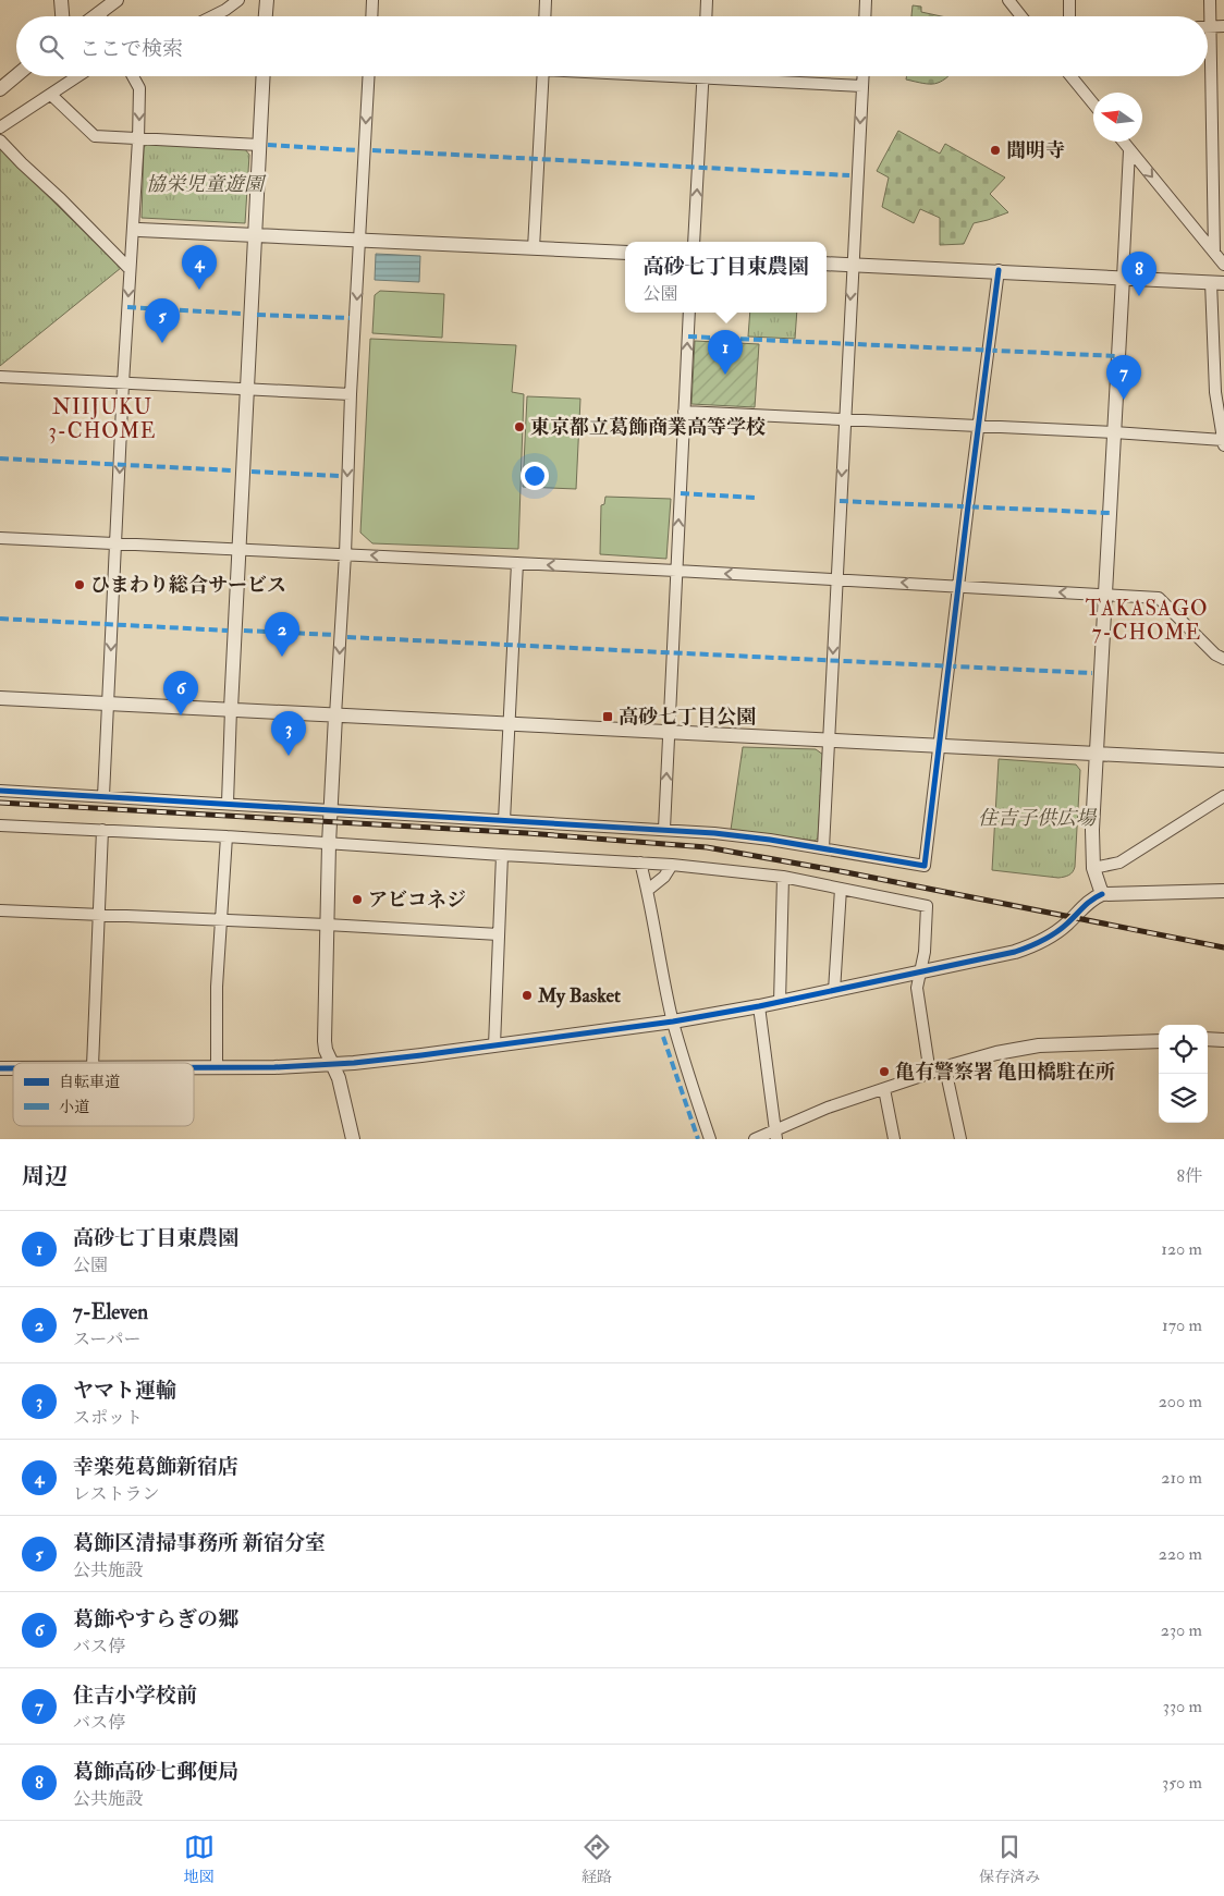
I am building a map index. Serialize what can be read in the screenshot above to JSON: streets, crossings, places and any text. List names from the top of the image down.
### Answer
{
  "districts": ["NIIJUKU 3-CHOME", "TAKASAGO 7-CHOME"],
  "parks": ["協栄児童遊園", "住吉子供広場"],
  "places": {
    "other": [
      "聞明寺",
      "東京都立葛飾商業高等学校",
      "ひまわり総合サービス",
      "アビコネジ",
      "My Basket",
      "亀有警察署 亀田橋駐在所"
    ],
    "transit": ["高砂七丁目公園"]
  },
  "legend": ["自転車道", "小道"],
  "north": "left",
  "page": {
    "search": "ここで検索",
    "popup": ["高砂七丁目東農園", "公園"],
    "pins": [
      "4",
      "8",
      "5",
      "1",
      "7",
      "2",
      "6",
      "3"
    ],
    "heading": ["周辺", "8件"],
    "list": [
      {
        "mark": "1",
        "name": "高砂七丁目東農園",
        "note": "公園",
        "value": "120 m"
      },
      {
        "mark": "2",
        "name": "7-Eleven",
        "note": "スーパー",
        "value": "170 m"
      },
      {
        "mark": "3",
        "name": "ヤマト運輸",
        "note": "スポット",
        "value": "200 m"
      },
      {
        "mark": "4",
        "name": "幸楽苑葛飾新宿店",
        "note": "レストラン",
        "value": "210 m"
      },
      {
        "mark": "5",
        "name": "葛飾区清掃事務所 新宿分室",
        "note": "公共施設",
        "value": "220 m"
      },
      {
        "mark": "6",
        "name": "葛飾やすらぎの郷",
        "note": "バス停",
        "value": "230 m"
      },
      {
        "mark": "7",
        "name": "住吉小学校前",
        "note": "バス停",
        "value": "330 m"
      },
      {
        "mark": "8",
        "name": "葛飾高砂七郵便局",
        "note": "公共施設",
        "value": "350 m"
      }
    ],
    "nav": ["地図", "経路", "保存済み"]
  }
}
